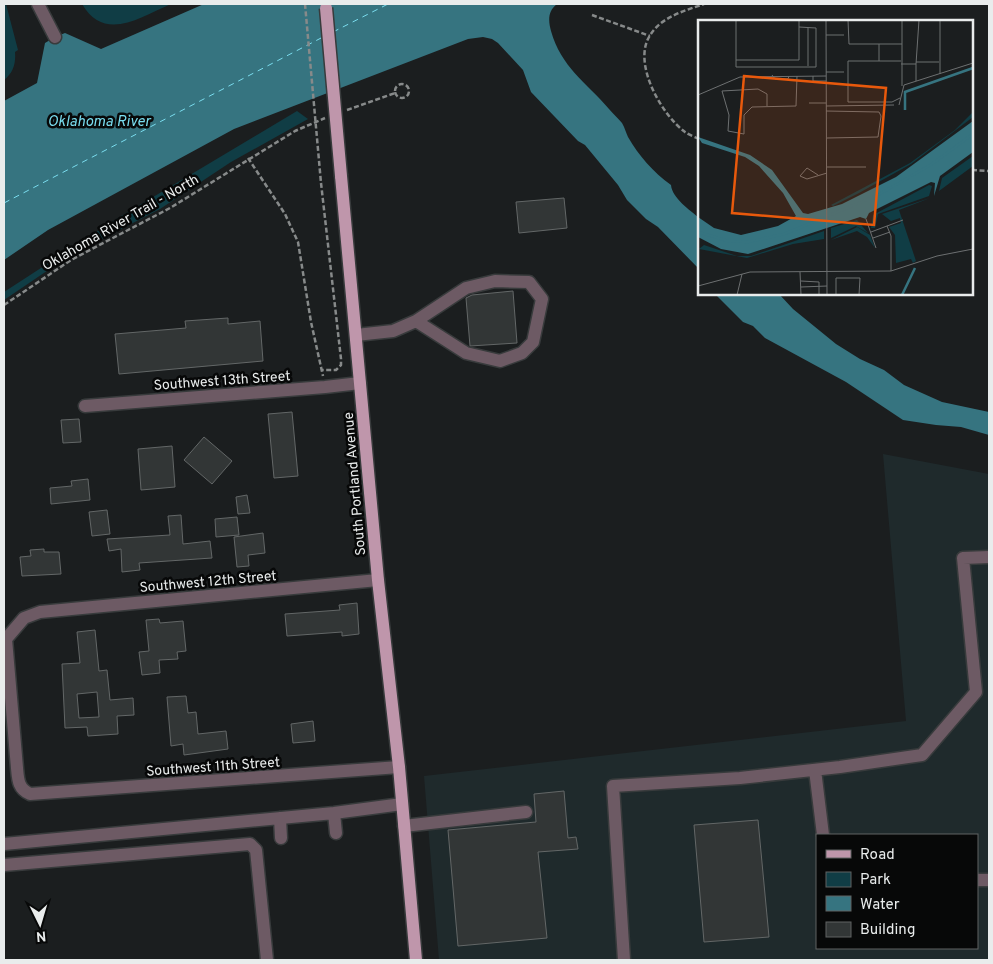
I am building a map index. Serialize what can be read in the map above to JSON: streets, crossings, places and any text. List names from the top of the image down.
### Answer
{
  "streets": {
    "main road": ["South Portland Avenue"],
    "street": ["Southwest 13th Street", "Southwest 12th Street", "Southwest 11th Street"],
    "path": ["Oklahoma River Trail - North"]
  },
  "crossings": [
    ["Southwest 13th Street", "South Portland Avenue"],
    ["South Portland Avenue", "Southwest 12th Street"],
    ["South Portland Avenue", "Southwest 11th Street"],
    ["Southwest 12th Street", "Southwest 11th Street"]
  ],
  "water": ["Oklahoma River"],
  "legend": [
    "Road",
    "Park",
    "Water",
    "Building"
  ],
  "north": "bottom"
}
